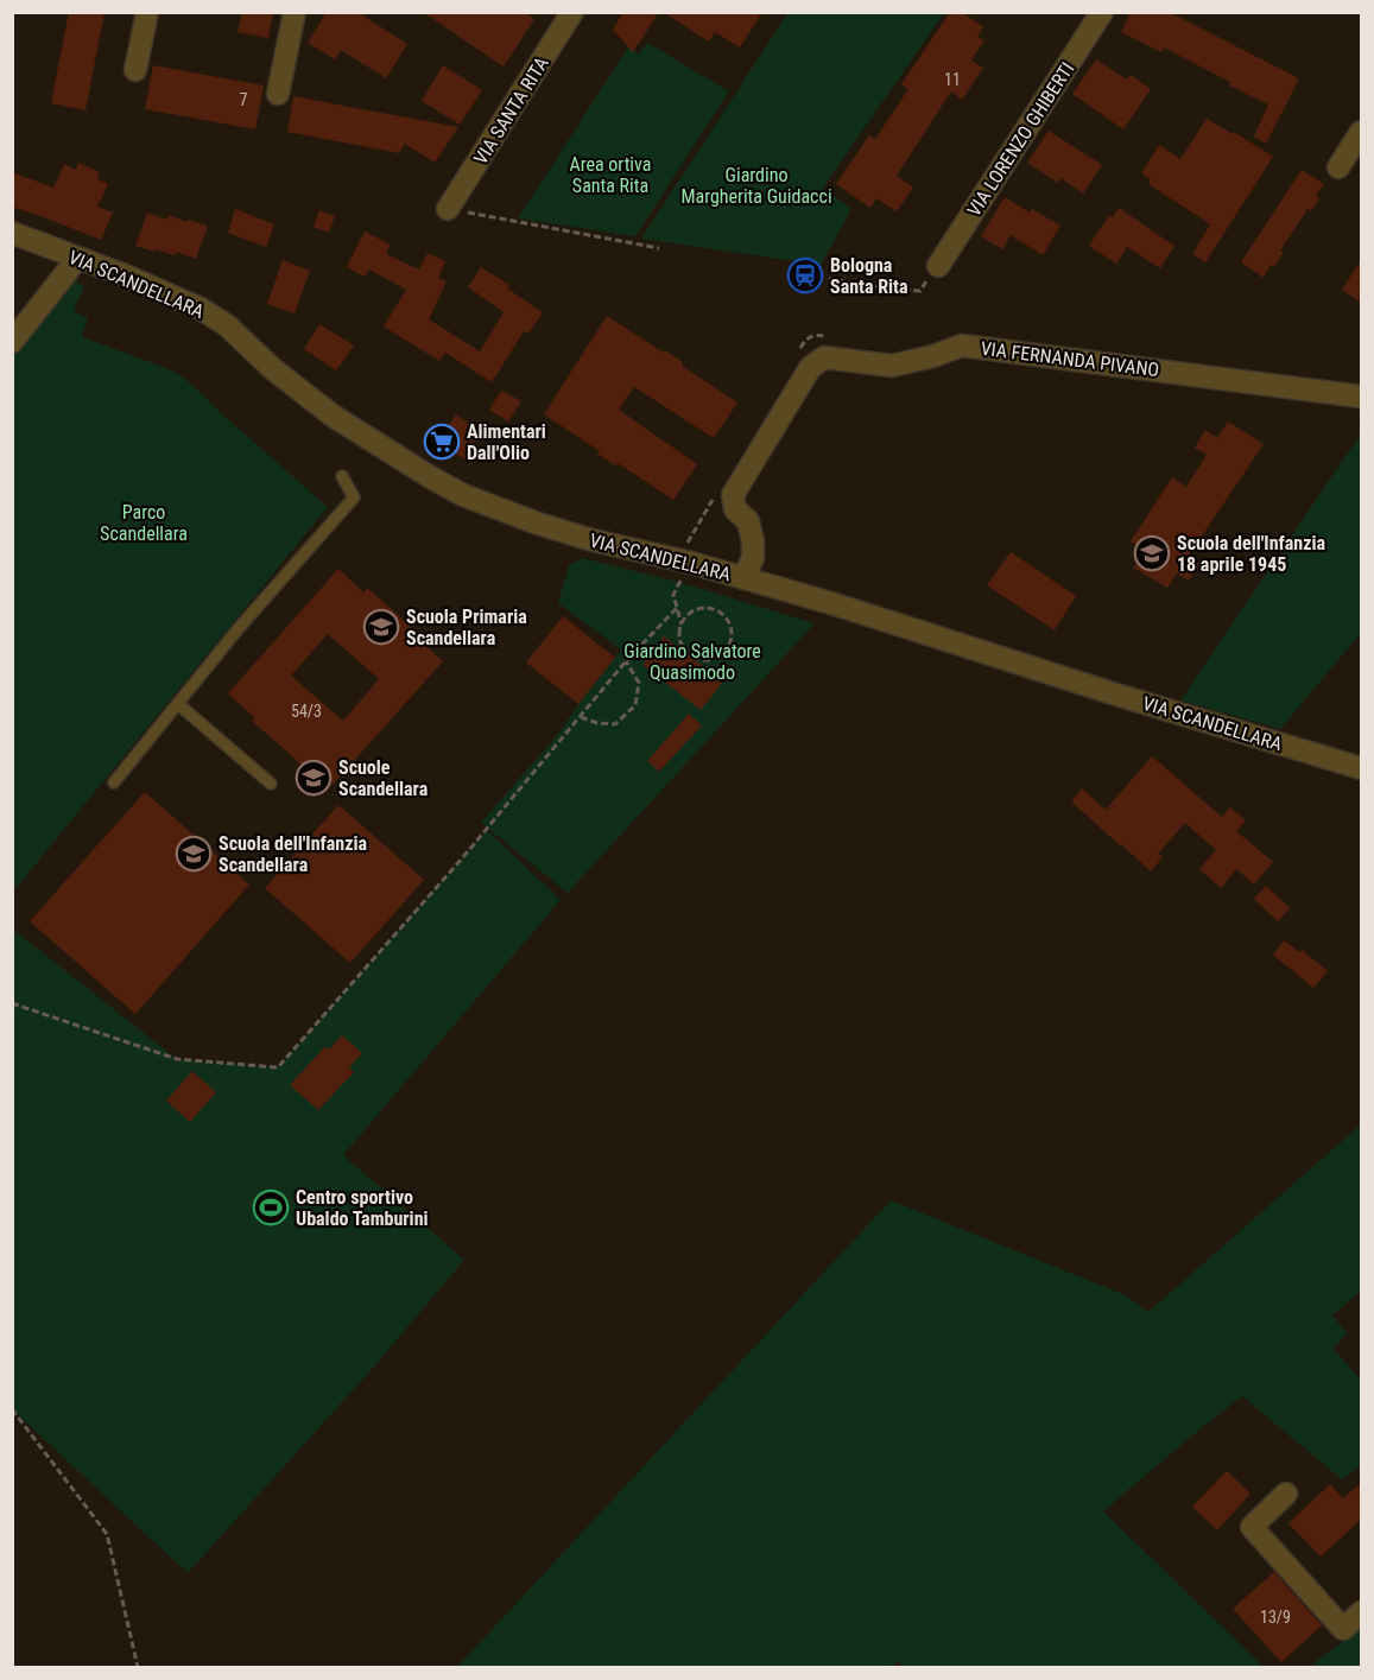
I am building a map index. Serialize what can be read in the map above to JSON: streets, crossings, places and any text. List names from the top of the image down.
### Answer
{
  "streets": {
    "street": [
      "VIA SANTA RITA",
      "VIA LORENZO GHIBERTI",
      "VIA SCANDELLARA",
      "VIA FERNANDA PIVANO"
    ]
  },
  "crossings": [
    ["VIA SCANDELLARA", "VIA FERNANDA PIVANO"]
  ],
  "parks": [
    "Area ortiva Santa Rita",
    "Giardino Margherita Guidacci",
    "Parco Scandellara",
    "Giardino Salvatore Quasimodo"
  ],
  "places": {
    "station": ["Bologna Santa Rita"],
    "supermarket": ["Alimentari Dall'Olio"],
    "school or university": [
      "Scuola dell'Infanzia 18 aprile 1945",
      "Scuola Primaria Scandellara",
      "Scuole Scandellara",
      "Scuola dell'Infanzia Scandellara"
    ],
    "sports": ["Centro sportivo Ubaldo Tamburini"]
  },
  "house_numbers": [
    "11",
    "7",
    "54/3",
    "13/9"
  ]
}
